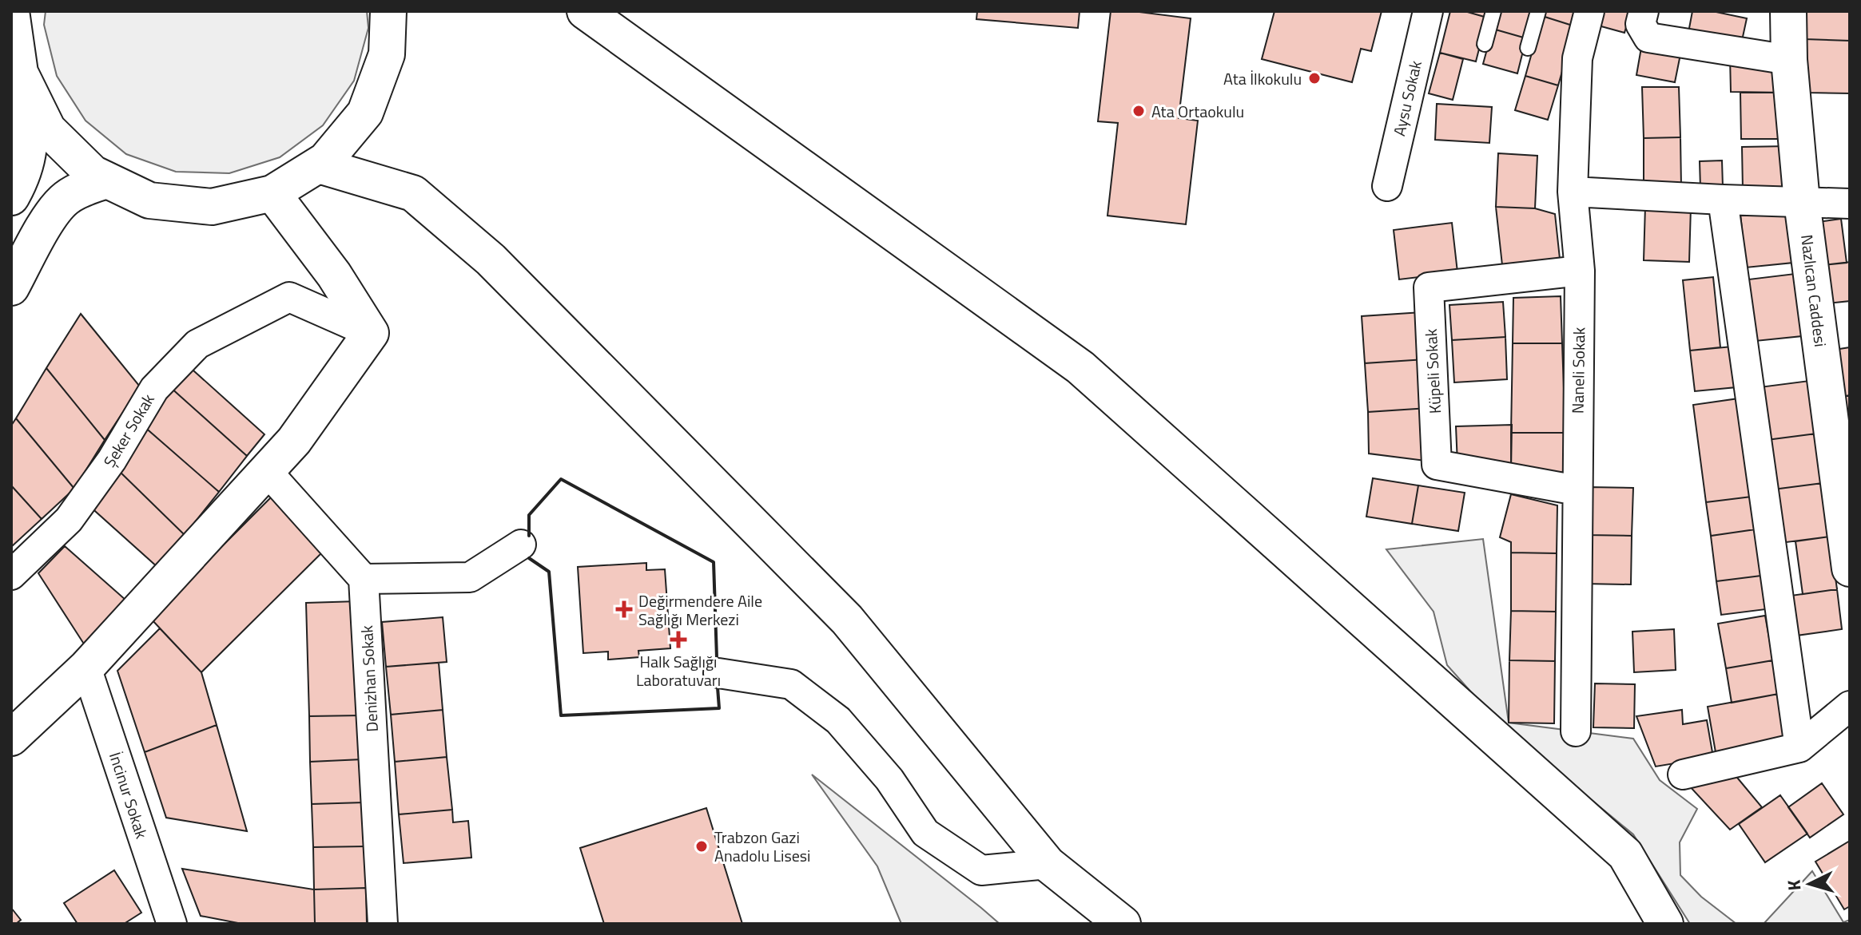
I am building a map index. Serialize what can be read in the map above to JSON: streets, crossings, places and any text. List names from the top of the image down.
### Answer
{
  "streets": {
    "main road": ["Nazlıcan Caddesi"],
    "street": [
      "Aysu Sokak",
      "Naneli Sokak",
      "Küpeli Sokak",
      "Şeker Sokak",
      "Denizhan Sokak",
      "İncinur Sokak"
    ]
  },
  "crossings": [
    ["Naneli Sokak", "Küpeli Sokak"]
  ],
  "places": {
    "other": ["Ata İlkokulu", "Ata Ortaokulu", "Trabzon Gazi Anadolu Lisesi"],
    "health": ["Değirmendere Aile Sağlığı Merkezi", "Halk Sağlığı Laboratuvarı"]
  },
  "north": "left"
}
